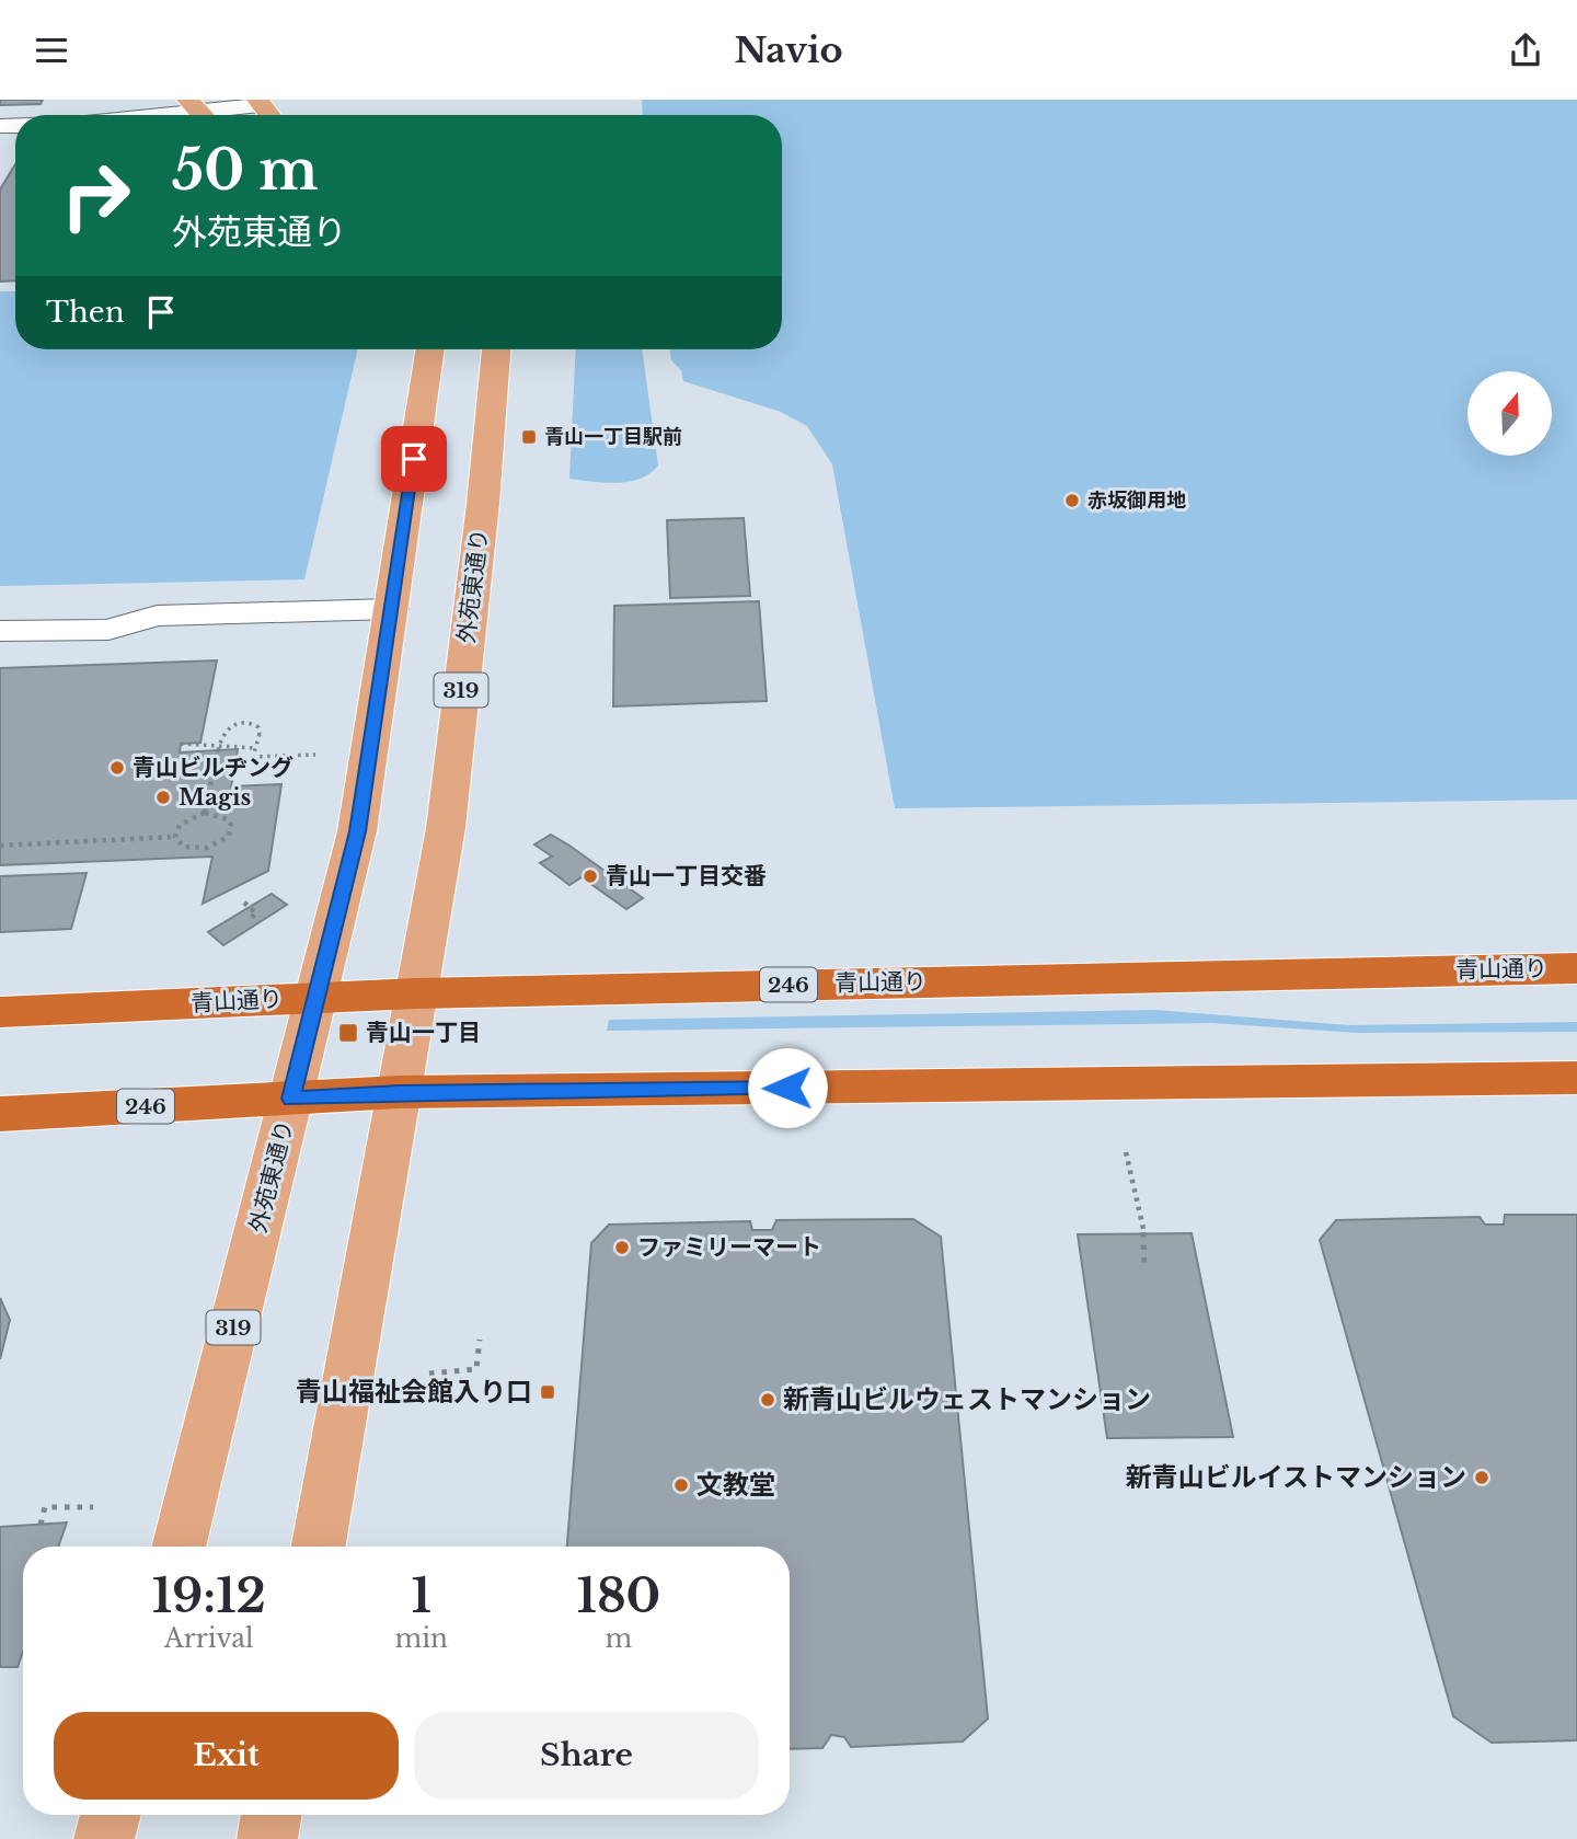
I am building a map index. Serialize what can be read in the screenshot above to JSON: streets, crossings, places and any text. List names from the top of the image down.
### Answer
{
  "streets": {
    "highway": ["青山通り", "246"],
    "main road": ["外苑東通り", "319"]
  },
  "crossings": [
    ["外苑東通り", "青山通り"],
    ["外苑東通り", "246"]
  ],
  "places": {
    "transit": ["青山一丁目駅前", "青山一丁目", "青山福祉会館入り口"],
    "other": [
      "赤坂御用地",
      "青山ビルヂング",
      "Magis",
      "青山一丁目交番",
      "ファミリーマート",
      "新青山ビルウェストマンション",
      "新青山ビルイストマンション",
      "文教堂"
    ]
  },
  "north": "top",
  "page": {
    "header": "Navio",
    "turn": ["50 m", "外苑東通り"],
    "then": "Then",
    "eta": [
      "19:12",
      "Arrival",
      "1",
      "min",
      "180",
      "m"
    ],
    "buttons": ["Exit", "Share"]
  }
}
